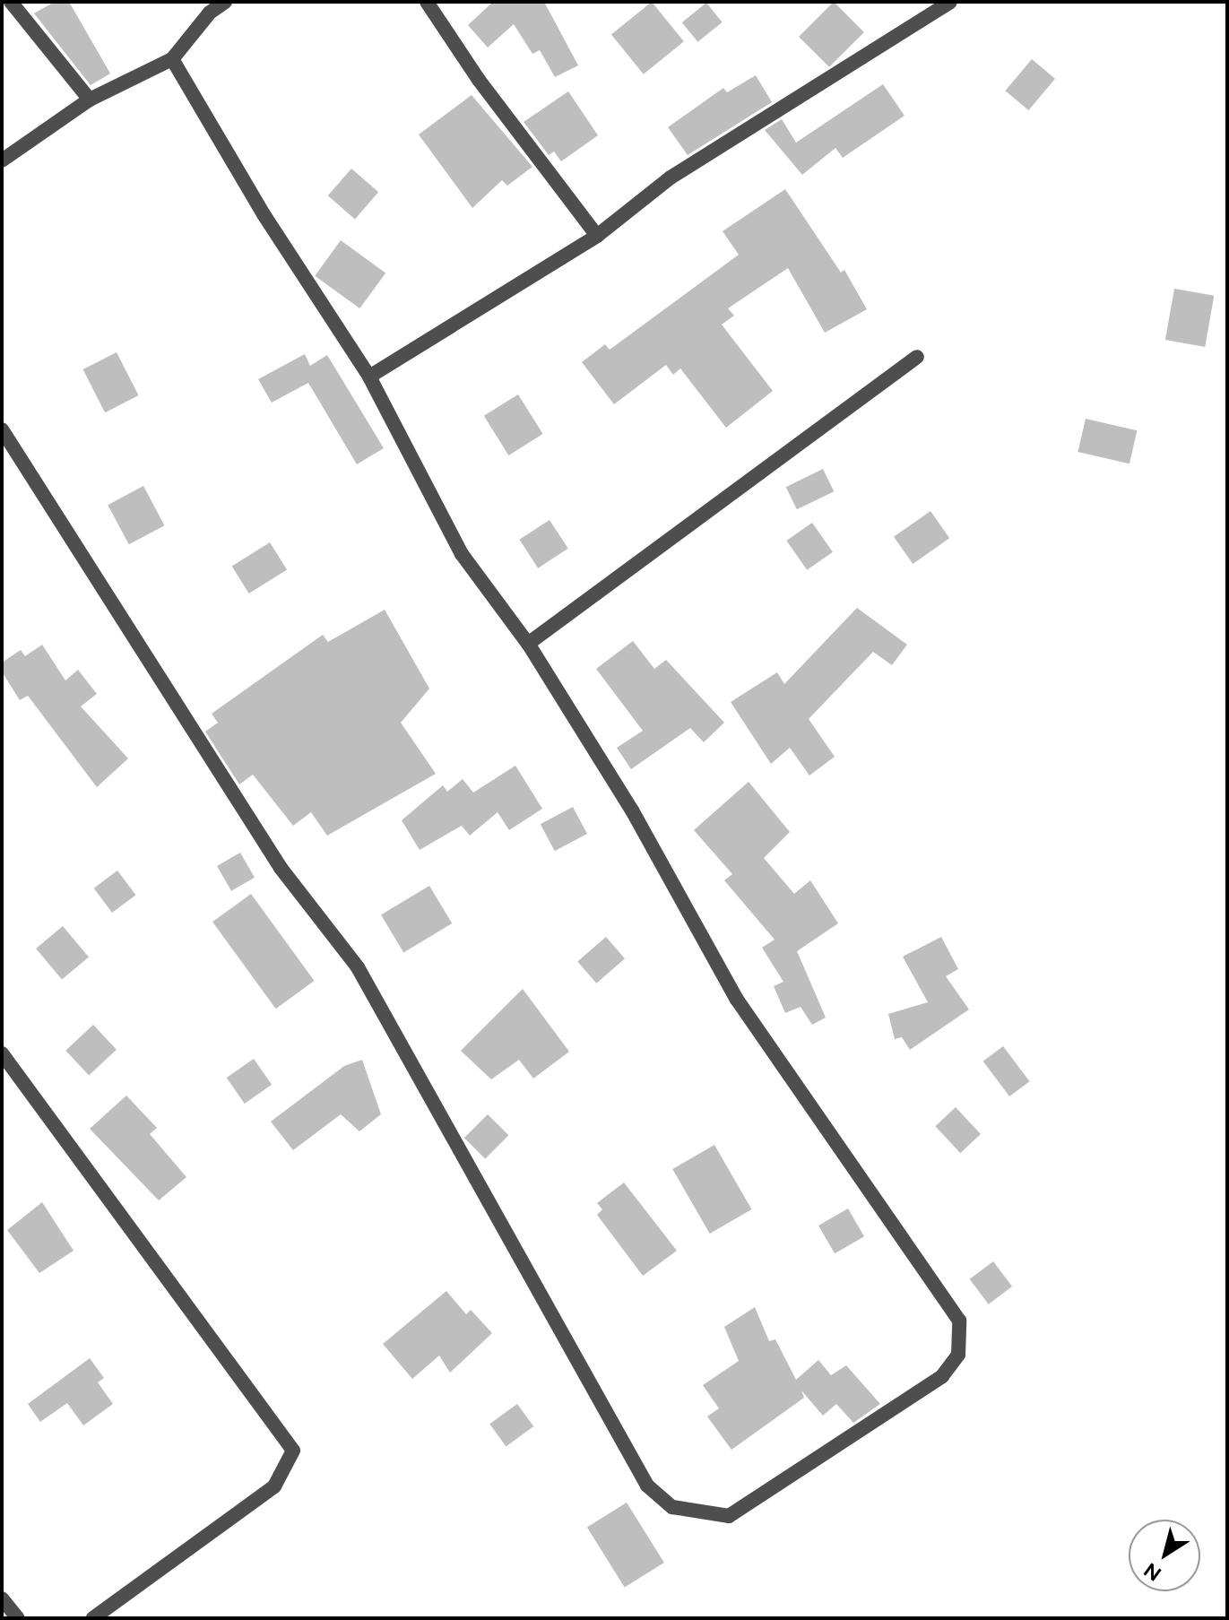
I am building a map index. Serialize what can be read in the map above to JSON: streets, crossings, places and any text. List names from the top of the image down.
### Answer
{
  "north": "bottom left"
}
